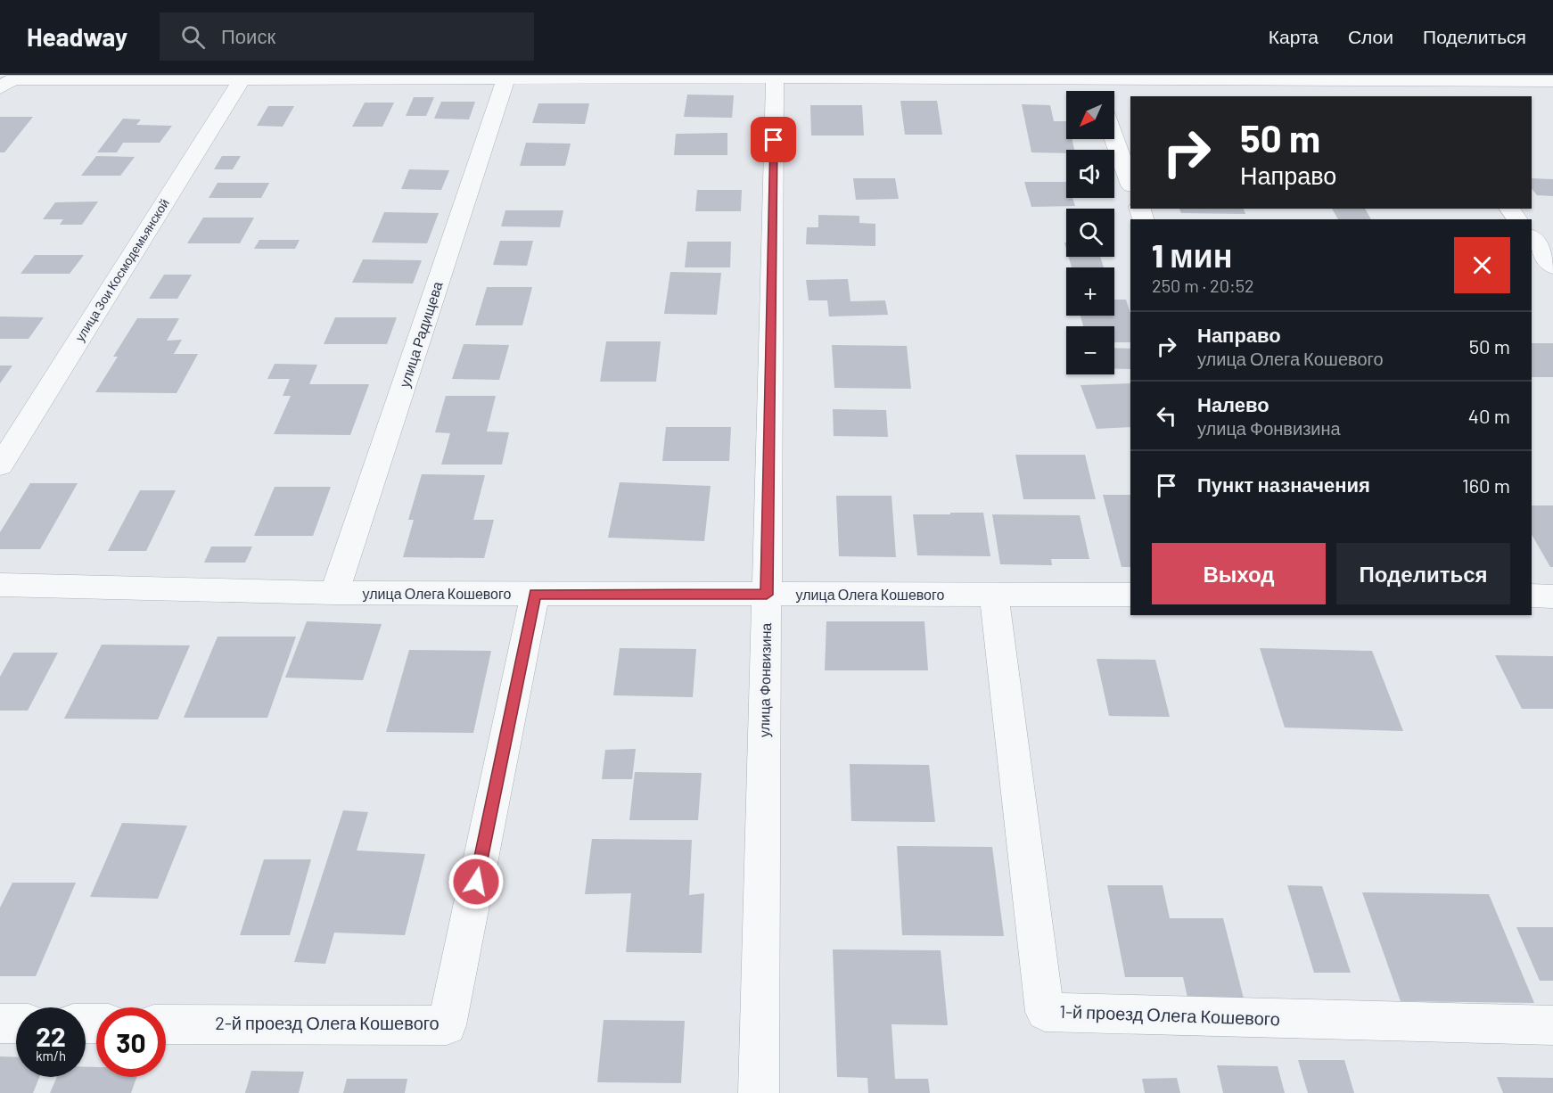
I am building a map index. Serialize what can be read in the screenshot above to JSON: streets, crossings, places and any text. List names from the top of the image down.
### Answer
{
  "streets": {
    "street": [
      "улица Зои Космодемьянской",
      "улица Радищева",
      "улица Олега Кошевого",
      "улица Фонвизина",
      "1-й проезд Олега Кошевого",
      "2-й проезд Олега Кошевого"
    ]
  },
  "crossings": [
    ["улица Радищева", "улица Олега Кошевого"],
    ["улица Олега Кошевого", "улица Фонвизина"],
    ["улица Олега Кошевого", "1-й проезд Олега Кошевого"],
    ["улица Олега Кошевого", "2-й проезд Олега Кошевого"]
  ],
  "north": "bottom left",
  "page": {
    "header": "Headway",
    "search": "Поиск",
    "nav": ["Карта", "Слои", "Поделиться"],
    "map_buttons": ["+", "−"],
    "turn": ["50 m", "Направо"],
    "heading": ["1 мин", "250 m · 20:52"],
    "list": [
      {
        "name": "Направо",
        "note": "улица Олега Кошевого",
        "value": "50 m"
      },
      {
        "name": "Налево",
        "note": "улица Фонвизина",
        "value": "40 m"
      },
      {
        "name": "Пункт назначения",
        "value": "160 m"
      }
    ],
    "buttons": ["Выход", "Поделиться"],
    "speed": "22 km/h",
    "limit": "30"
  }
}
